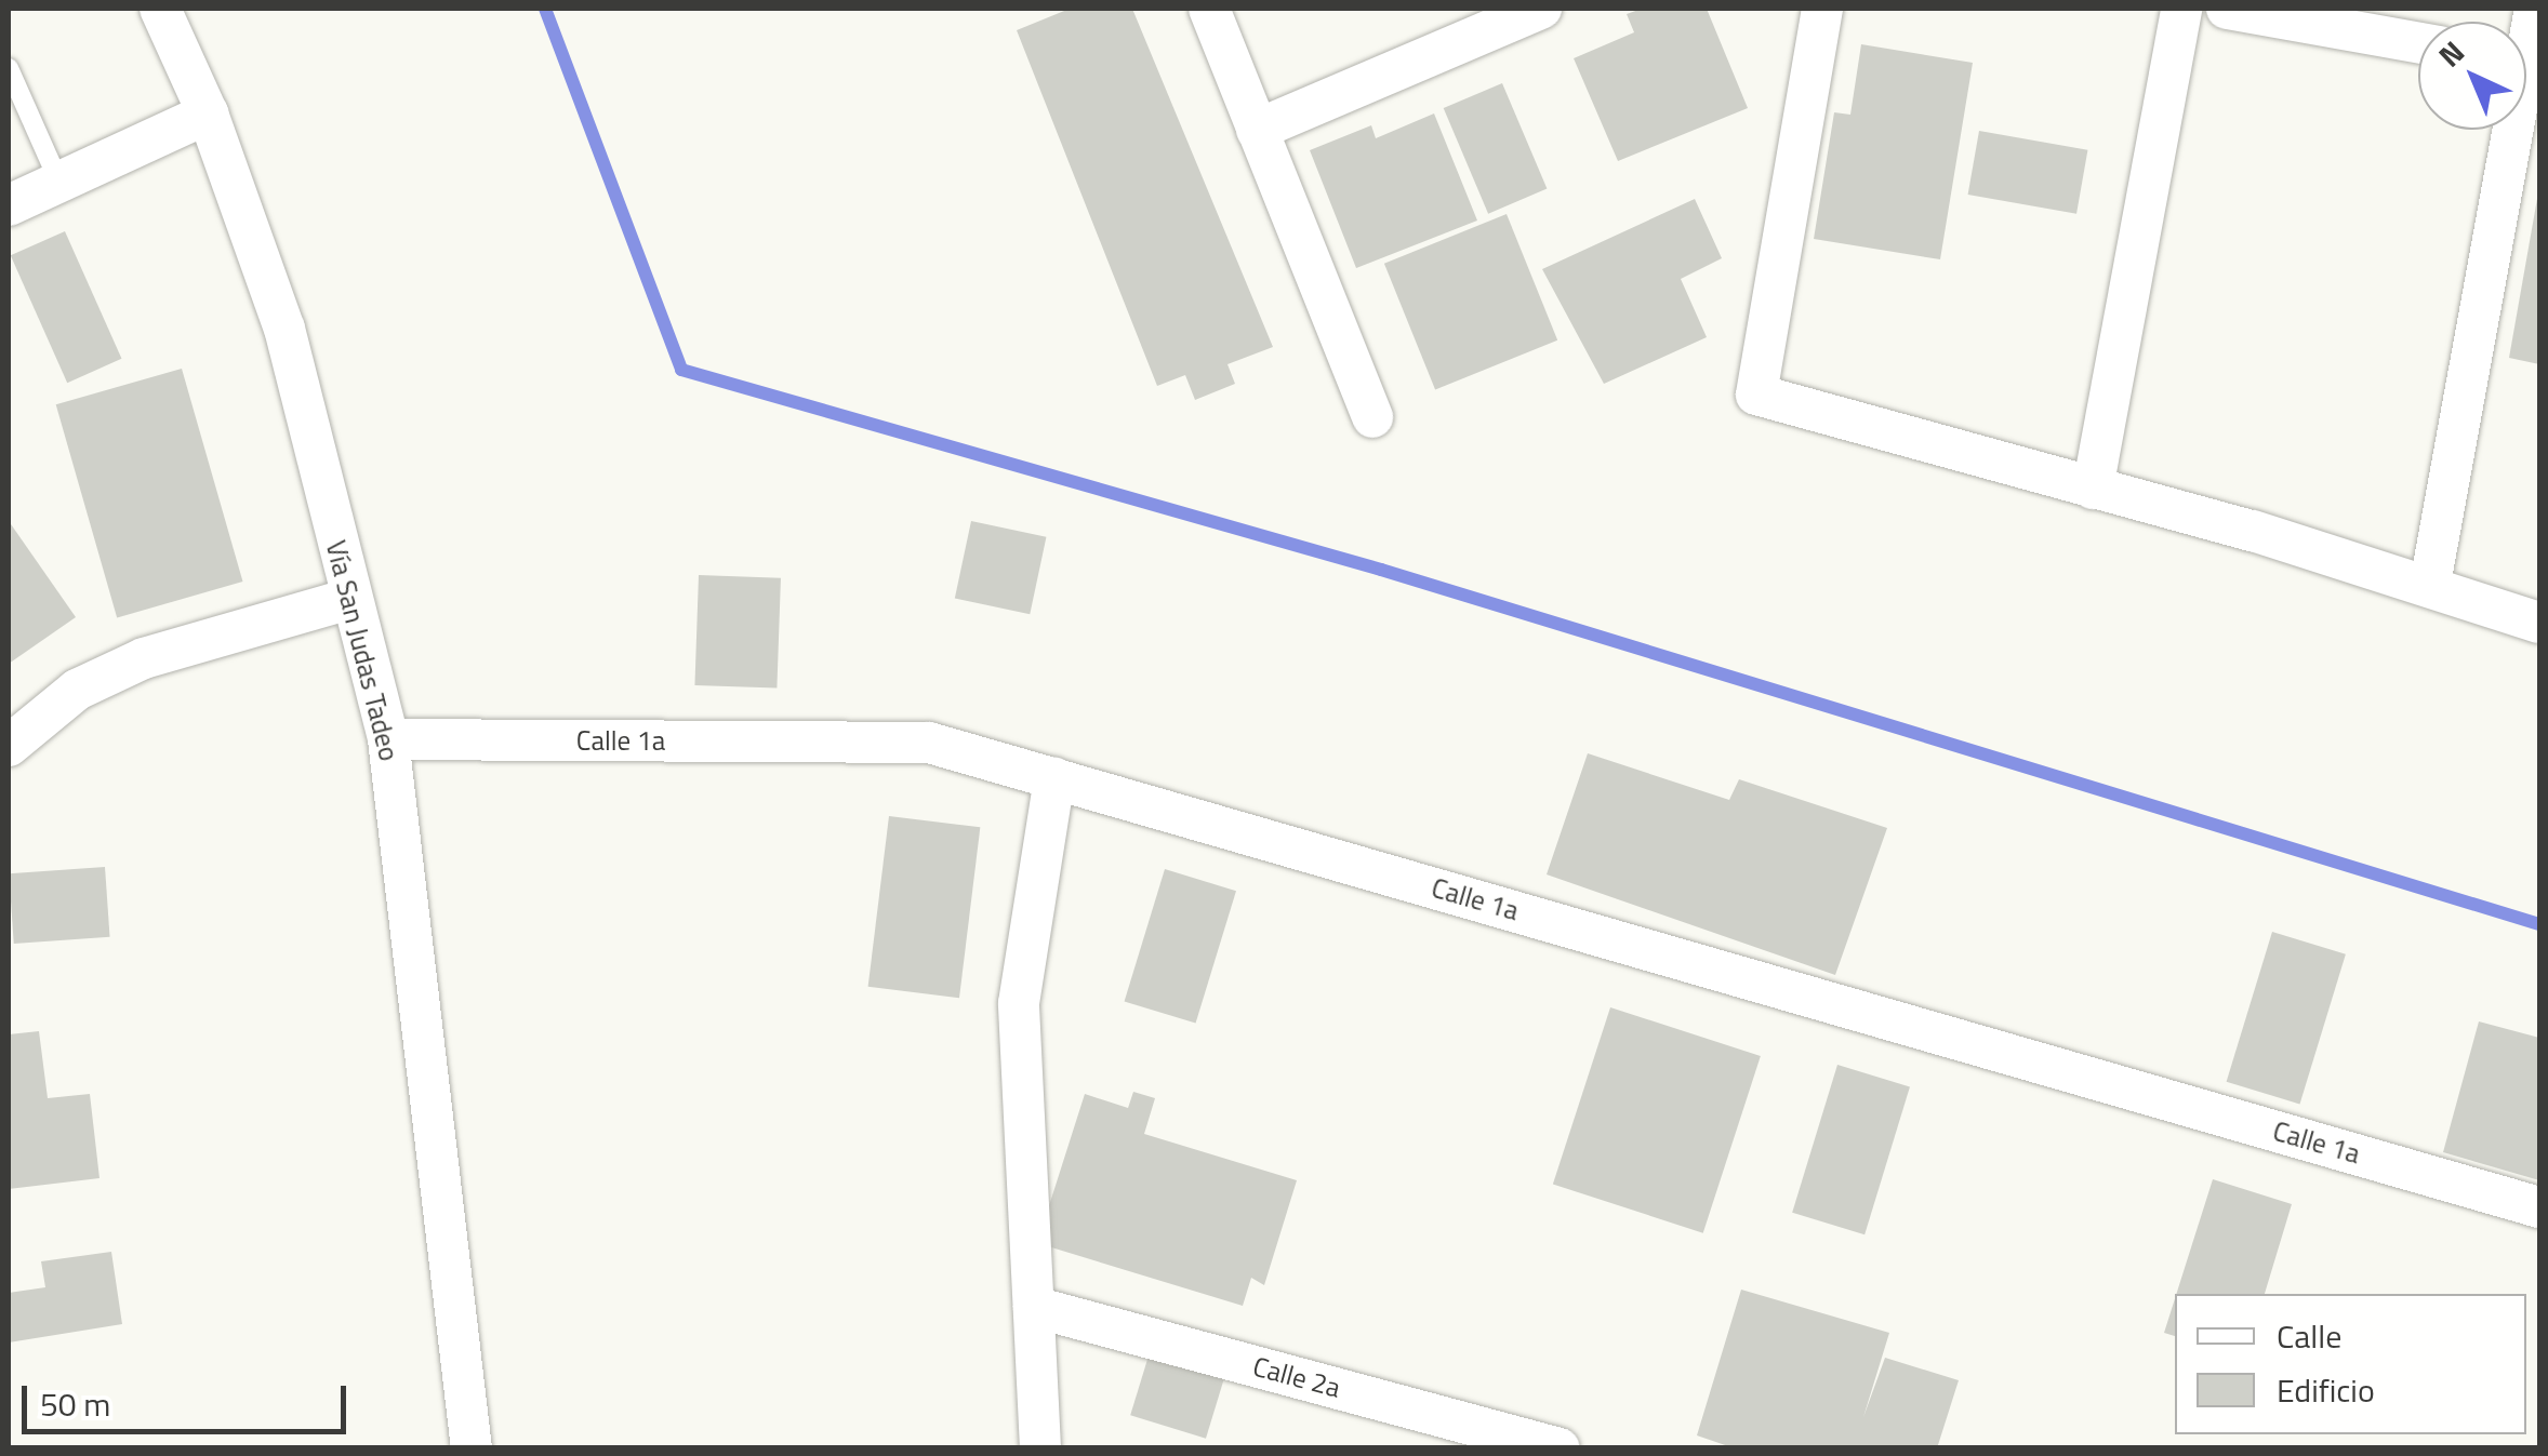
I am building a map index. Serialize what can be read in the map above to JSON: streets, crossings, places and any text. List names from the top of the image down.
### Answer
{
  "streets": {
    "street": ["Vía San Judas Tadeo", "Calle 1a", "Calle 2a"]
  },
  "crossings": [
    ["Vía San Judas Tadeo", "Calle 1a"]
  ],
  "legend": ["Calle", "Edificio"],
  "scale_bar": "50 m",
  "north": "top left"
}
